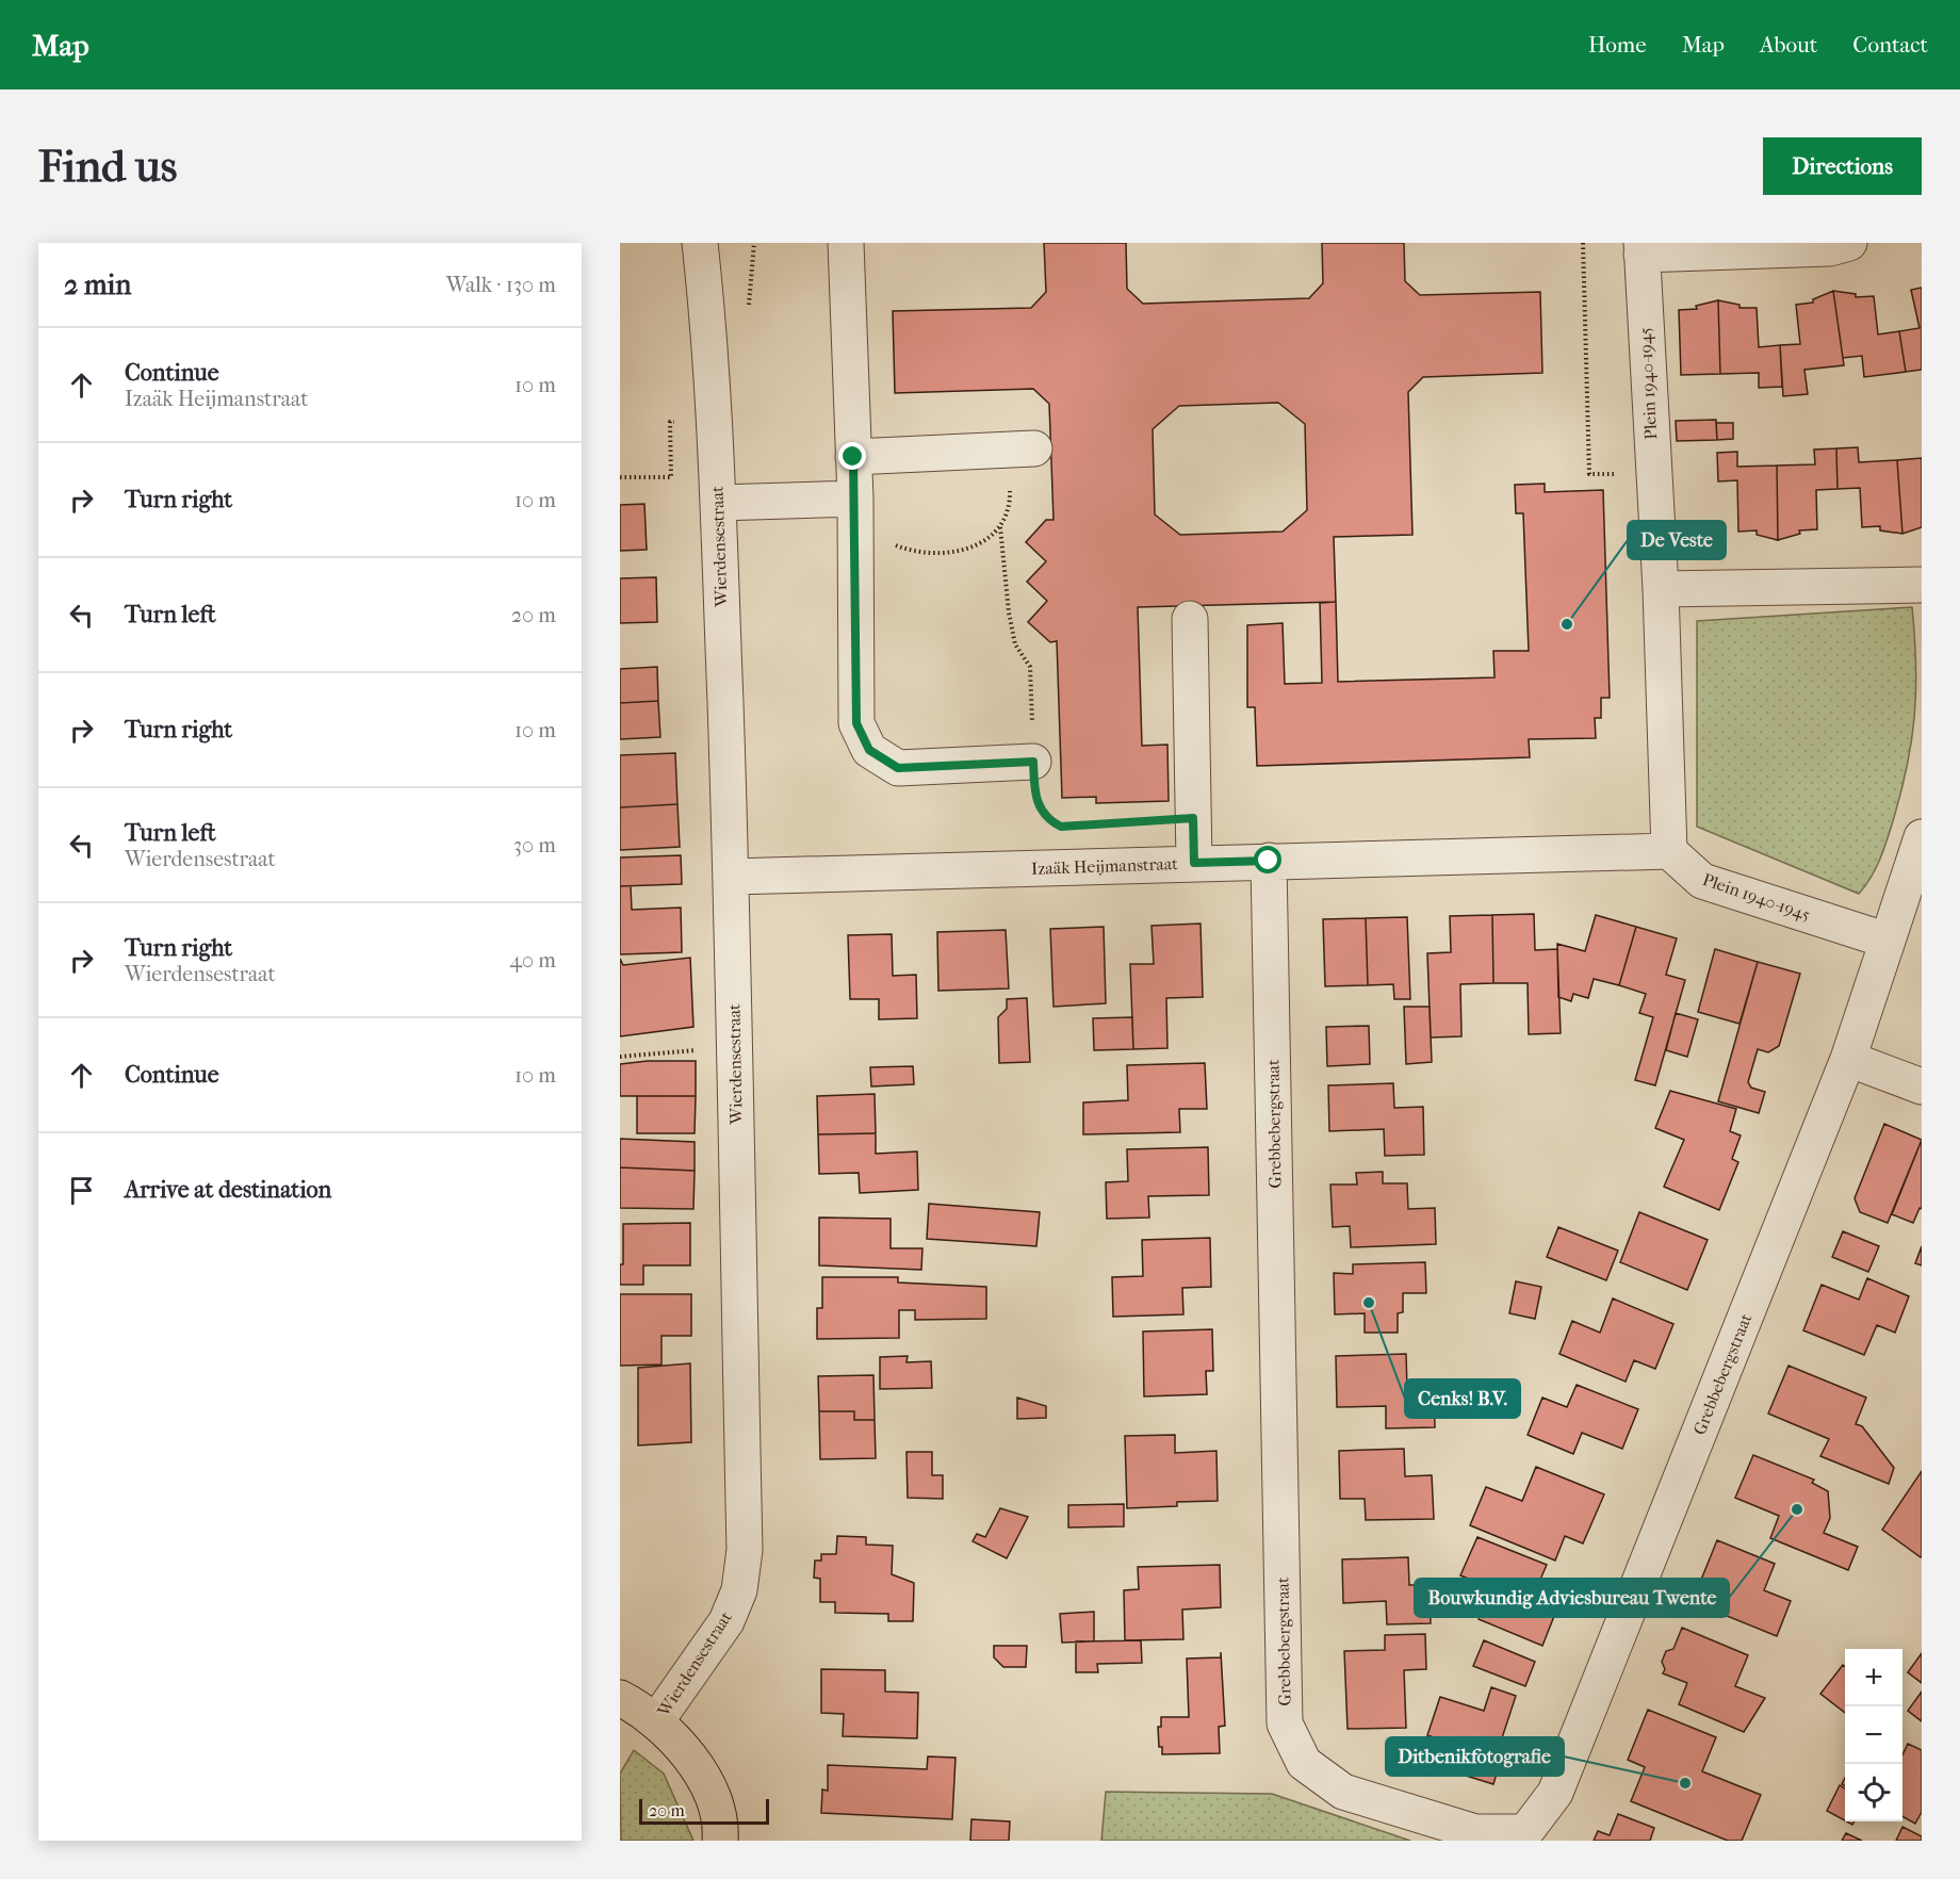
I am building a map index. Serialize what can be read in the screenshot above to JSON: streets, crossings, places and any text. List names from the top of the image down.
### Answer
{
  "streets": {
    "main road": ["Wierdensestraat"],
    "street": ["Plein 1940-1945", "Izaäk Heijmanstraat", "Grebbebergstraat"]
  },
  "crossings": [
    ["Plein 1940-1945", "Izaäk Heijmanstraat"],
    ["Plein 1940-1945", "Grebbebergstraat"],
    ["Wierdensestraat", "Izaäk Heijmanstraat"],
    ["Izaäk Heijmanstraat", "Grebbebergstraat"]
  ],
  "places": [
    "De Veste",
    "Cenks! B.V.",
    "Bouwkundig Adviesbureau Twente",
    "Ditbenikfotografie"
  ],
  "scale_bar": "20 m",
  "page": {
    "header": "Map",
    "nav": [
      "Home",
      "Map",
      "About",
      "Contact"
    ],
    "buttons": "Directions",
    "title": "Find us",
    "heading": ["2 min", "Walk · 130 m"],
    "list": [
      ["Continue", "Izaäk Heijmanstraat", "10 m"],
      ["Turn right", "10 m"],
      ["Turn left", "20 m"],
      ["Turn right", "10 m"],
      ["Turn left", "Wierdensestraat", "30 m"],
      ["Turn right", "Wierdensestraat", "40 m"],
      ["Continue", "10 m"],
      "Arrive at destination"
    ],
    "map_buttons": ["+", "−"],
    "scale": "20 m"
  }
}
